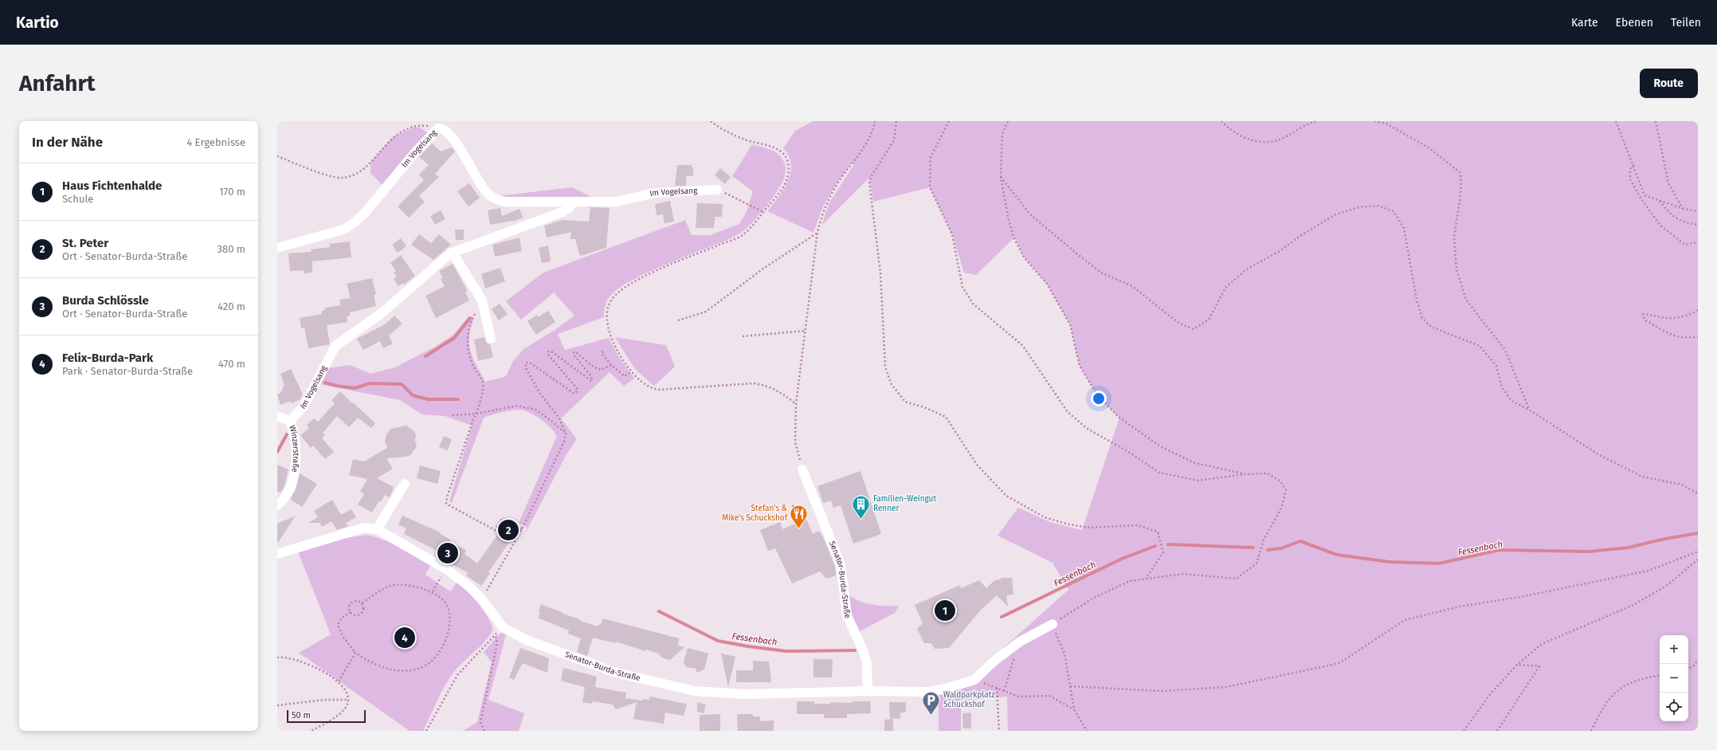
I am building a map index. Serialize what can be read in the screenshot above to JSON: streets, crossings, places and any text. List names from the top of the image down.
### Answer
{
  "streets": {
    "street": ["Im Vogelsang", "Winzerstraße", "Senator-Burda-Straße"]
  },
  "crossings": [
    ["Im Vogelsang", "Winzerstraße"]
  ],
  "water": ["Fessenbach"],
  "places": {
    "building": ["Familien-Weingut Renner"],
    "restaurant": ["Stefan's & Mike's Schuckshof"],
    "parking": ["Waldparkplatz Schuckshof"]
  },
  "scale_bar": "50 m",
  "page": {
    "header": "Kartio",
    "nav": ["Karte", "Ebenen", "Teilen"],
    "buttons": "Route",
    "title": "Anfahrt",
    "heading": ["In der Nähe", "4 Ergebnisse"],
    "list": [
      {
        "mark": "1",
        "name": "Haus Fichtenhalde",
        "note": "Schule",
        "value": "170 m"
      },
      {
        "mark": "2",
        "name": "St. Peter",
        "note": "Ort · Senator-Burda-Straße",
        "value": "380 m"
      },
      {
        "mark": "3",
        "name": "Burda Schlössle",
        "note": "Ort · Senator-Burda-Straße",
        "value": "420 m"
      },
      {
        "mark": "4",
        "name": "Felix-Burda-Park",
        "note": "Park · Senator-Burda-Straße",
        "value": "470 m"
      }
    ],
    "pins": [
      "2",
      "3",
      "1",
      "4"
    ],
    "map_buttons": ["+", "−"],
    "scale": "50 m"
  }
}
